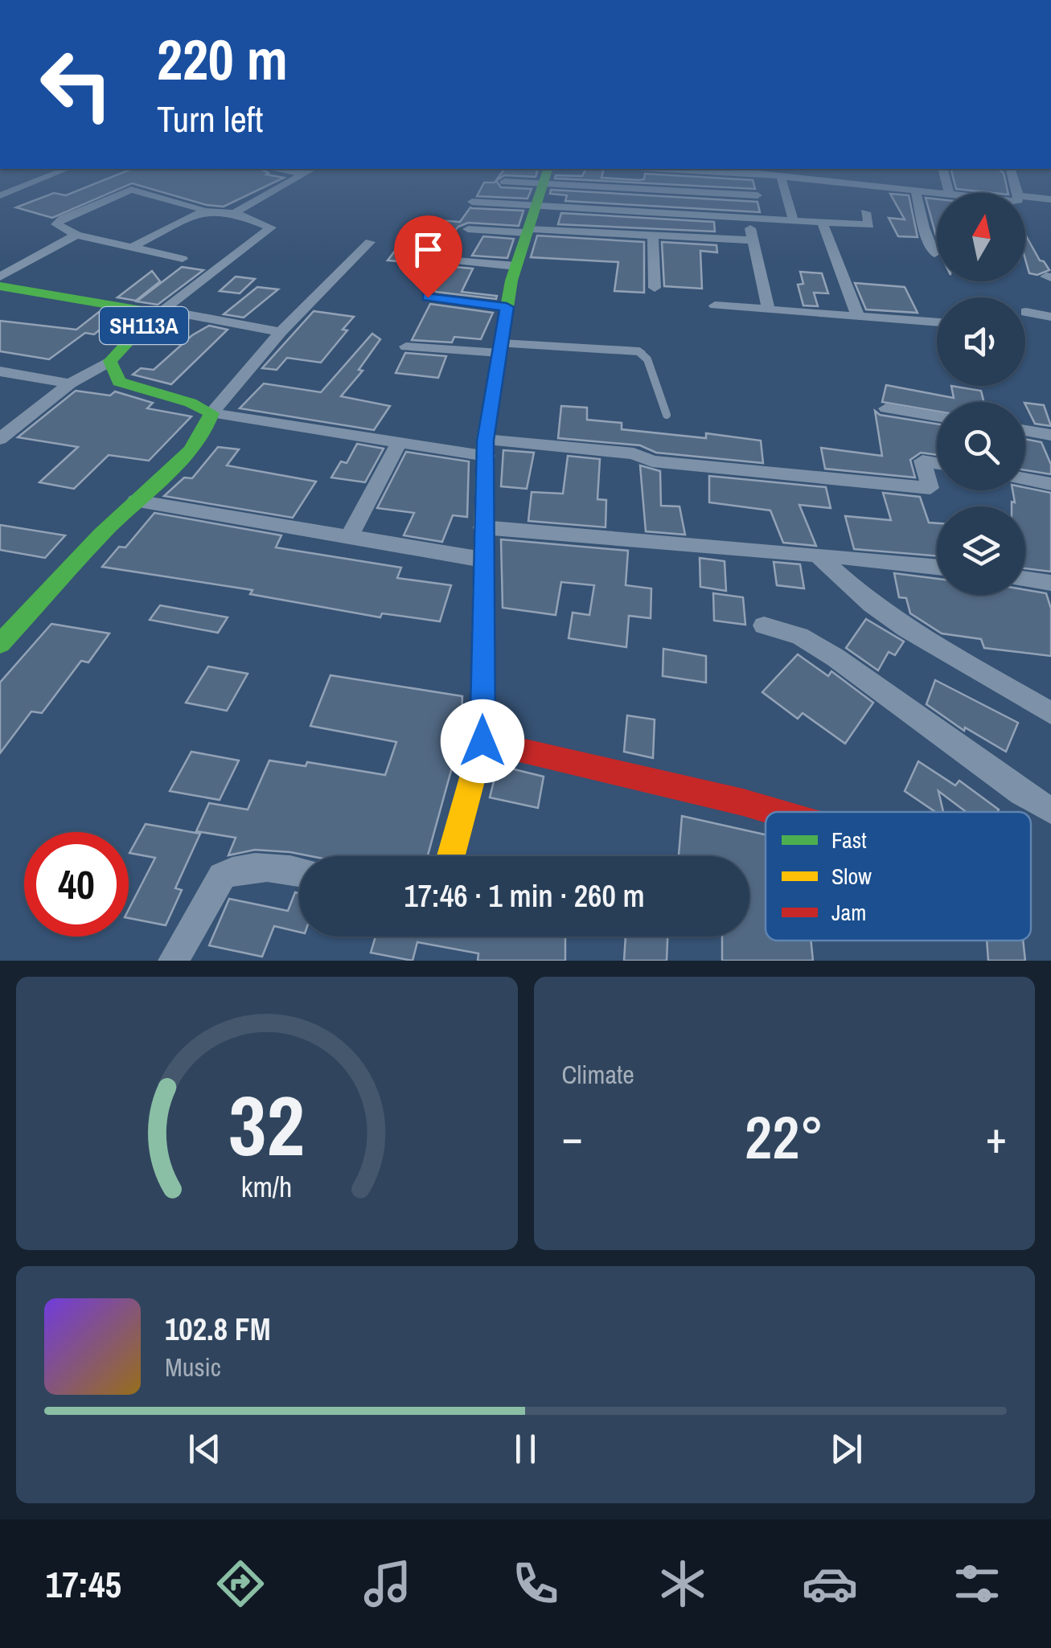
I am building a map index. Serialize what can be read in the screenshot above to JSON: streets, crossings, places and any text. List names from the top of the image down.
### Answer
{
  "streets": {
    "street": ["SH113A"]
  },
  "legend": ["Fast", "Slow", "Jam"],
  "north": "top",
  "page": {
    "turn": ["220 m", "Turn left"],
    "limit": "40",
    "trip": "17:46 · 1 min · 260 m",
    "tile": "Climate",
    "heat": ["−", "22°", "+"],
    "song": ["102.8 FM", "Music"],
    "tabs": "17:45",
    "gauge": ["32", "km/h"]
  }
}
